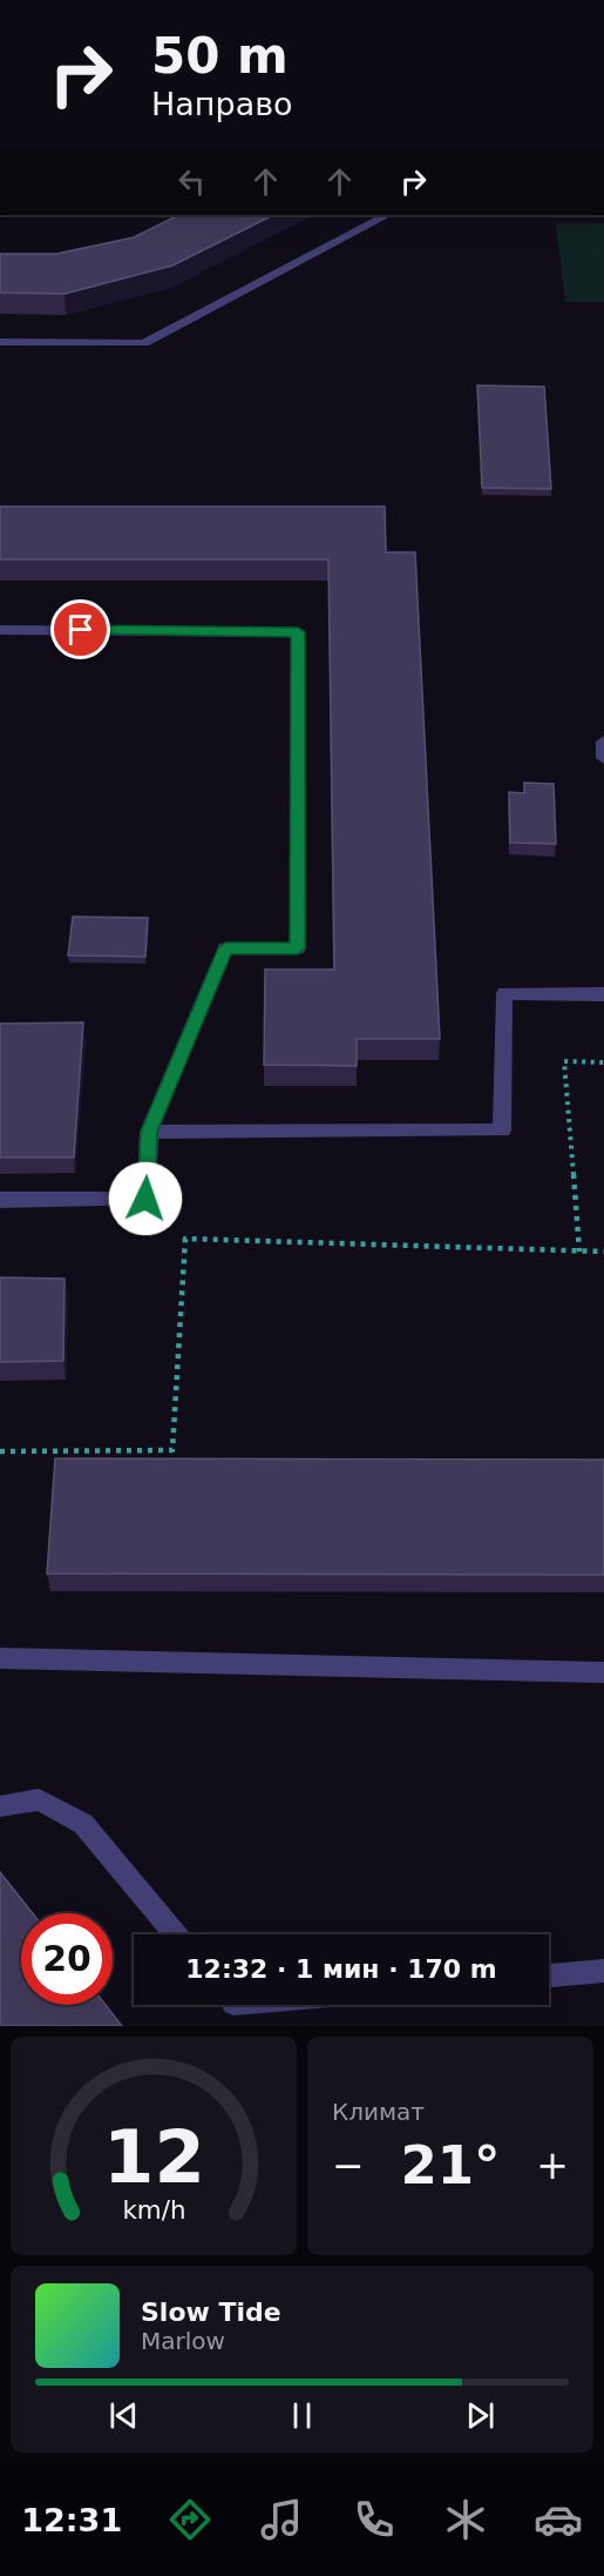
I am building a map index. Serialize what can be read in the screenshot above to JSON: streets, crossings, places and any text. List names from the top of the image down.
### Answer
{
  "page": {
    "turn": ["50 m", "Направо"],
    "limit": "20",
    "trip": "12:32 · 1 мин · 170 m",
    "tile": "Климат",
    "heat": ["−", "21°", "+"],
    "song": ["Slow Tide", "Marlow"],
    "tabs": "12:31",
    "gauge": ["12", "km/h"]
  }
}
